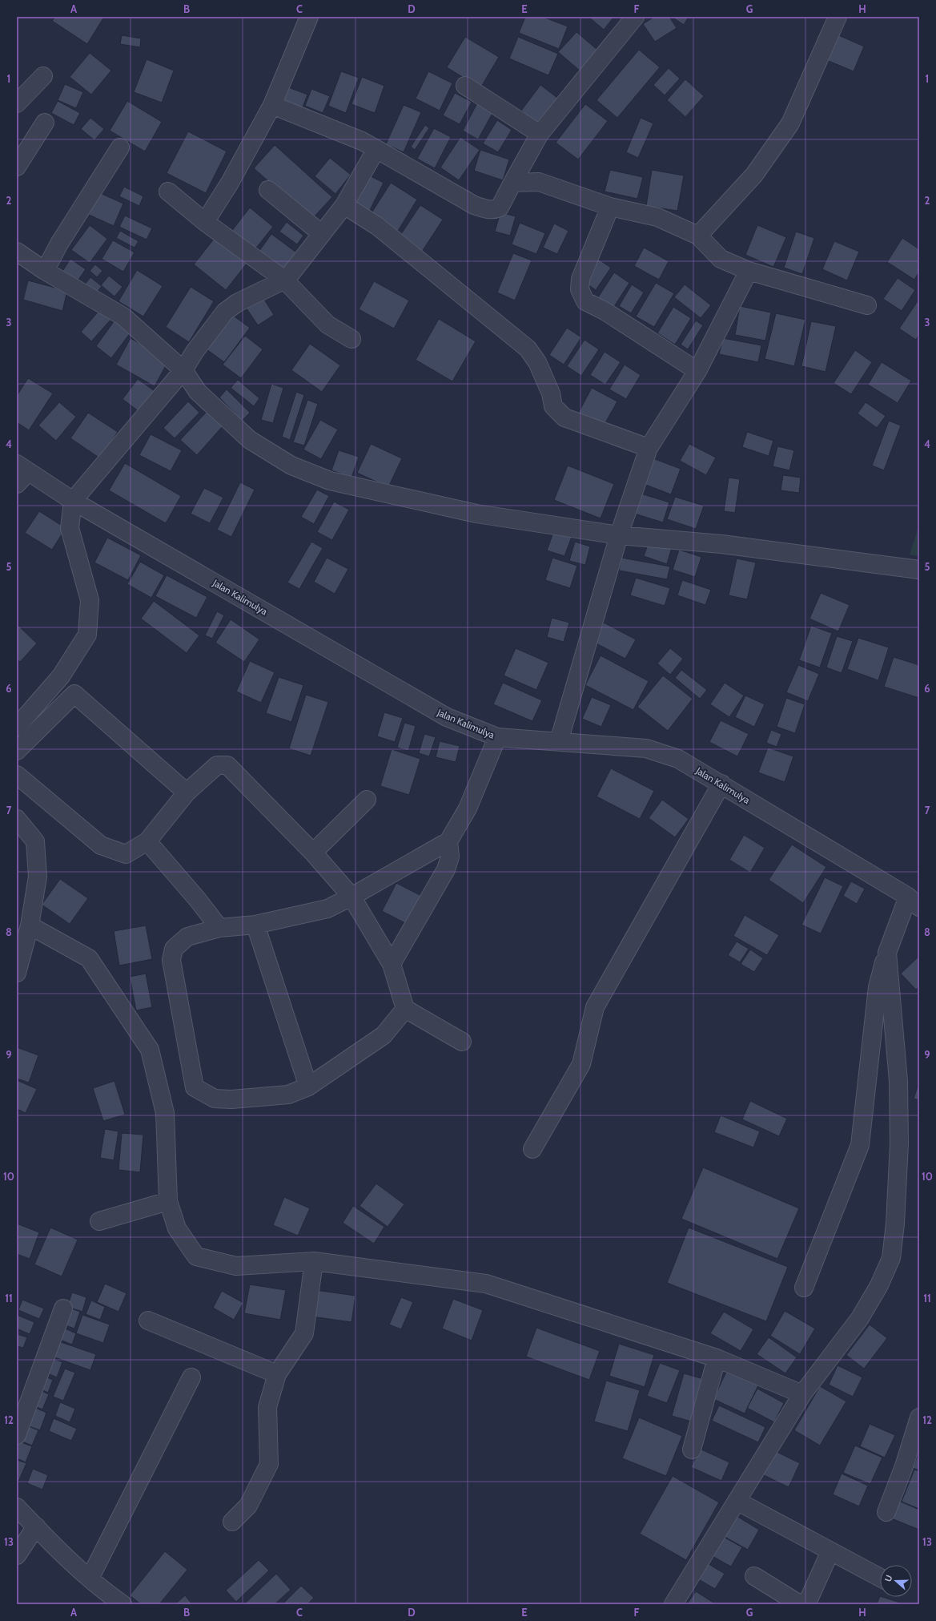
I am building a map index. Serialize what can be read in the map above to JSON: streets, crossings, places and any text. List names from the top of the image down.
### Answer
{
  "streets": {
    "street": ["Jalan Kalimulya"]
  },
  "north": "left",
  "grid": {
    "columns": [
      "A",
      "B",
      "C",
      "D",
      "E",
      "F",
      "G",
      "H"
    ],
    "rows": [
      "1",
      "2",
      "3",
      "4",
      "5",
      "6",
      "7",
      "8",
      "9",
      "10",
      "11",
      "12",
      "13"
    ]
  }
}
